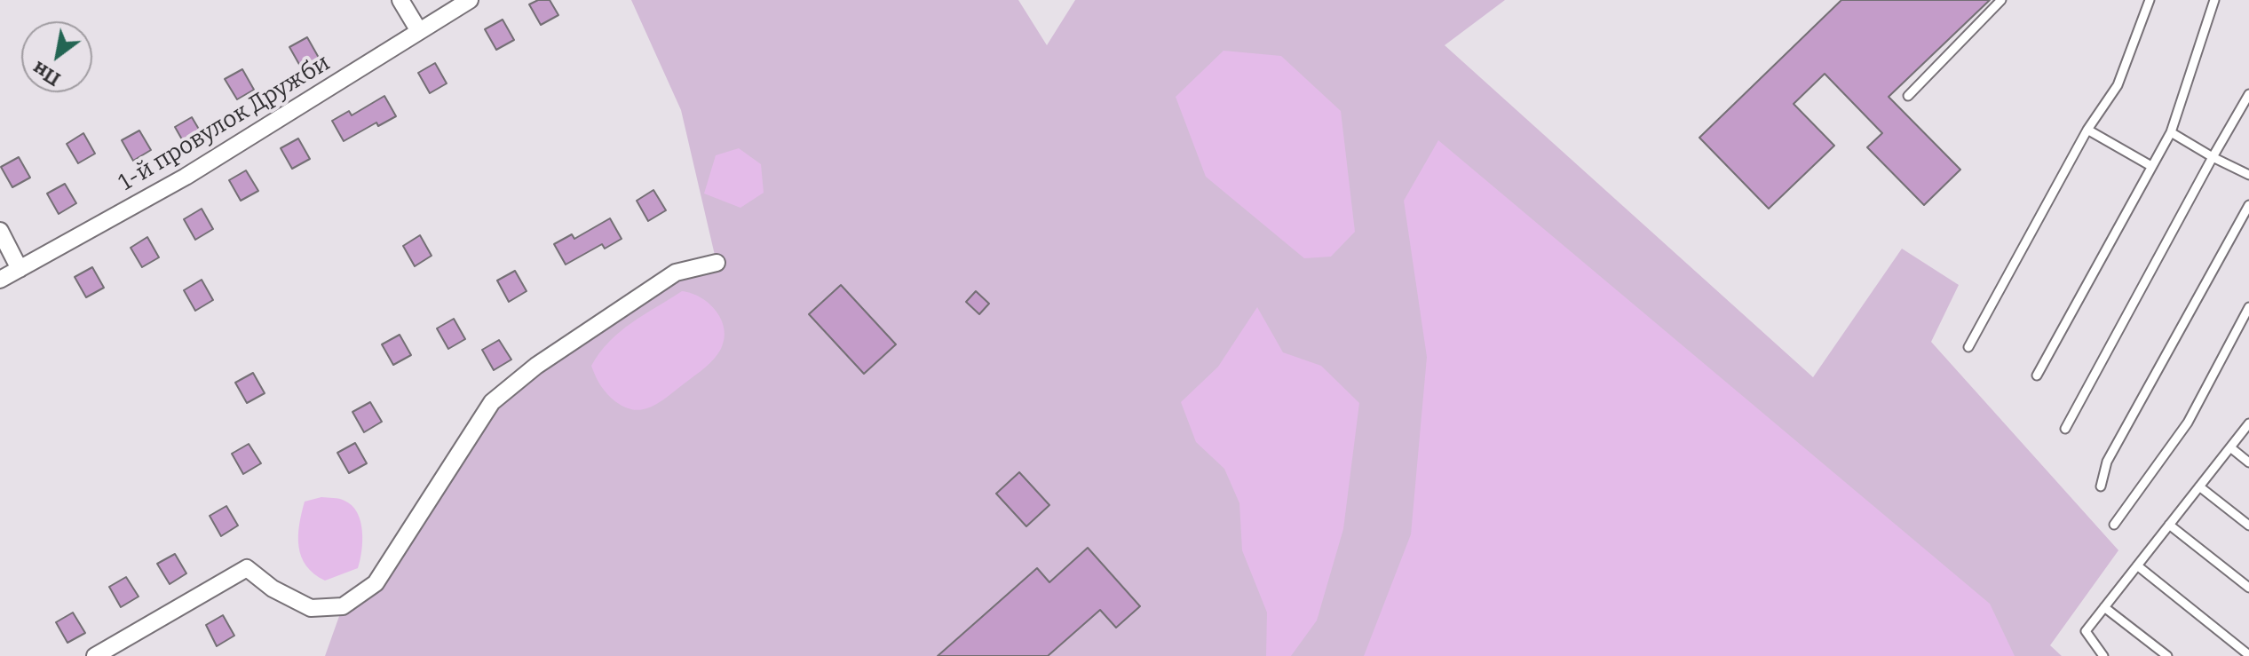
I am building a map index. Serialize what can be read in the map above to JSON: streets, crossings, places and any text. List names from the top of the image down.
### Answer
{
  "streets": {
    "street": ["1-й провулок Дружби"]
  },
  "north": "bottom left"
}
